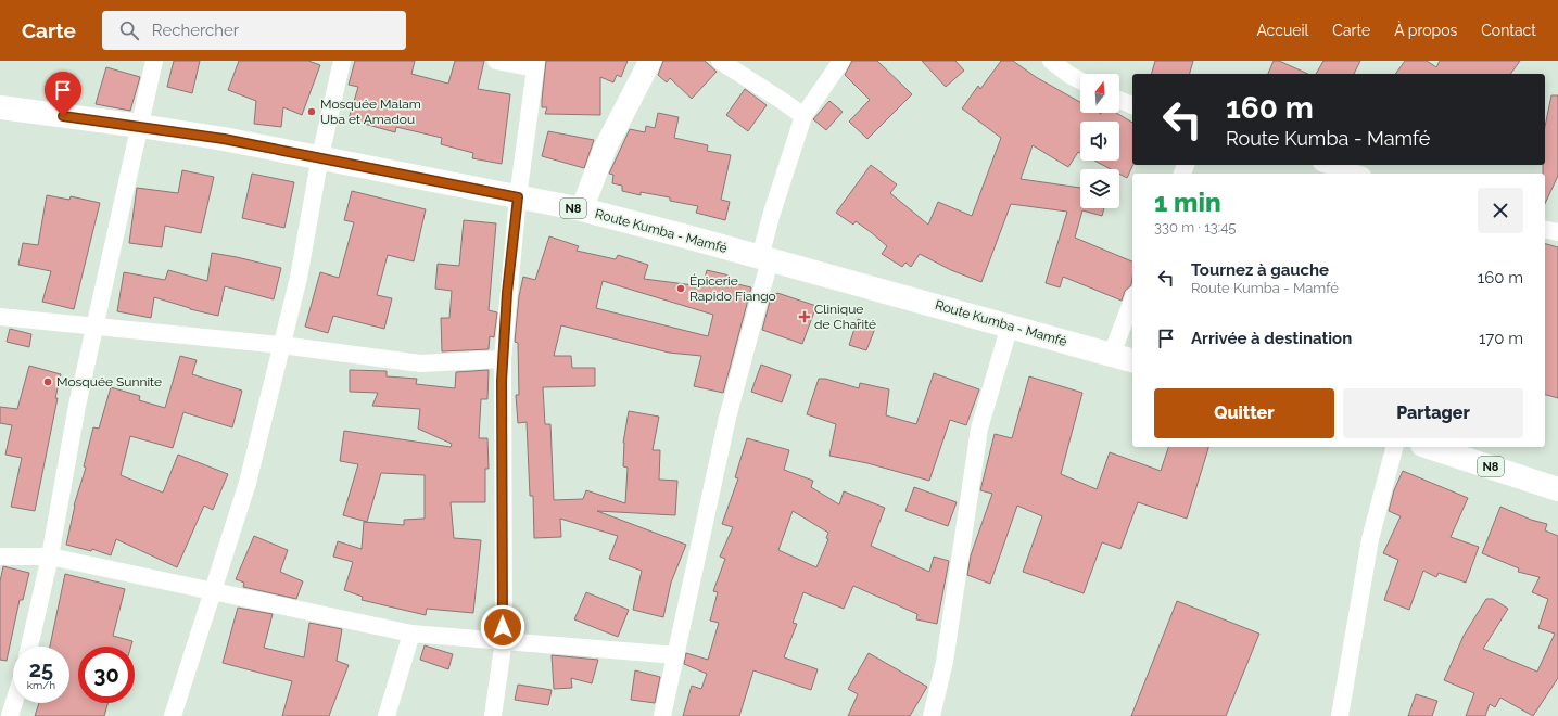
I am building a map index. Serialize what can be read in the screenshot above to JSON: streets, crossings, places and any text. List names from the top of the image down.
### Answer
{
  "streets": {
    "highway": ["N8", "Route Kumba - Mamfé"]
  },
  "places": {
    "other": ["Mosquée Malam Uba et Amadou", "Épicerie Rapido Fiango", "Mosquée Sunnite"],
    "health": ["Clinique de Charité"]
  },
  "north": "top",
  "page": {
    "header": "Carte",
    "search": "Rechercher",
    "nav": [
      "Accueil",
      "Carte",
      "À propos",
      "Contact"
    ],
    "turn": ["160 m", "Route Kumba - Mamfé"],
    "heading": ["1 min", "330 m · 13:45"],
    "list": [
      {
        "name": "Tournez à gauche",
        "note": "Route Kumba - Mamfé",
        "value": "160 m"
      },
      {
        "name": "Arrivée à destination",
        "value": "170 m"
      }
    ],
    "buttons": ["Quitter", "Partager"],
    "speed": "25 km/h",
    "limit": "30"
  }
}
